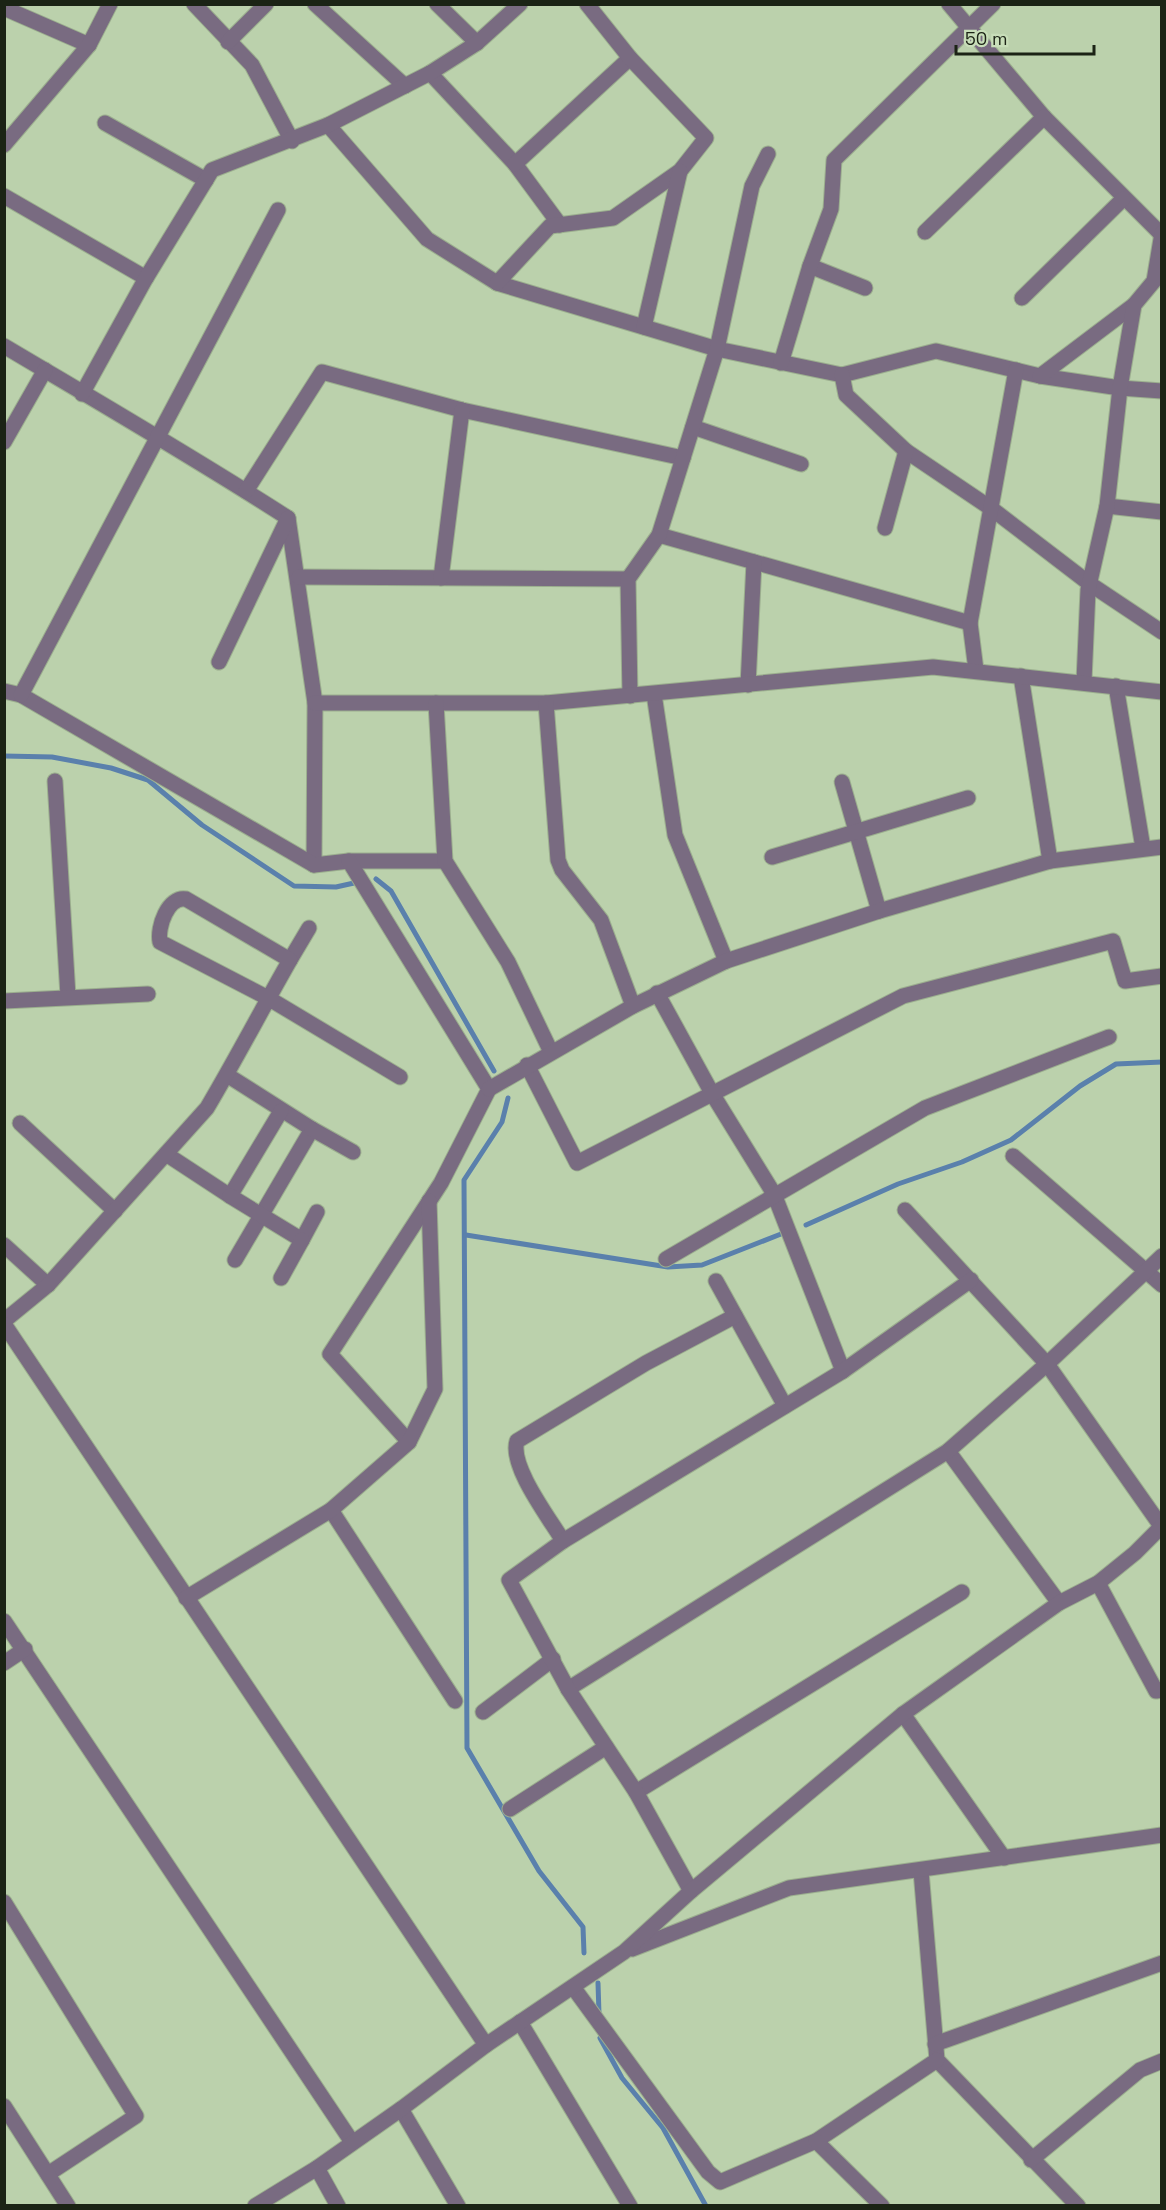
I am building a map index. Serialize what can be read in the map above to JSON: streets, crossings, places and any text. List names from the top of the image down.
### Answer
{
  "scale_bar": "50 m"
}
